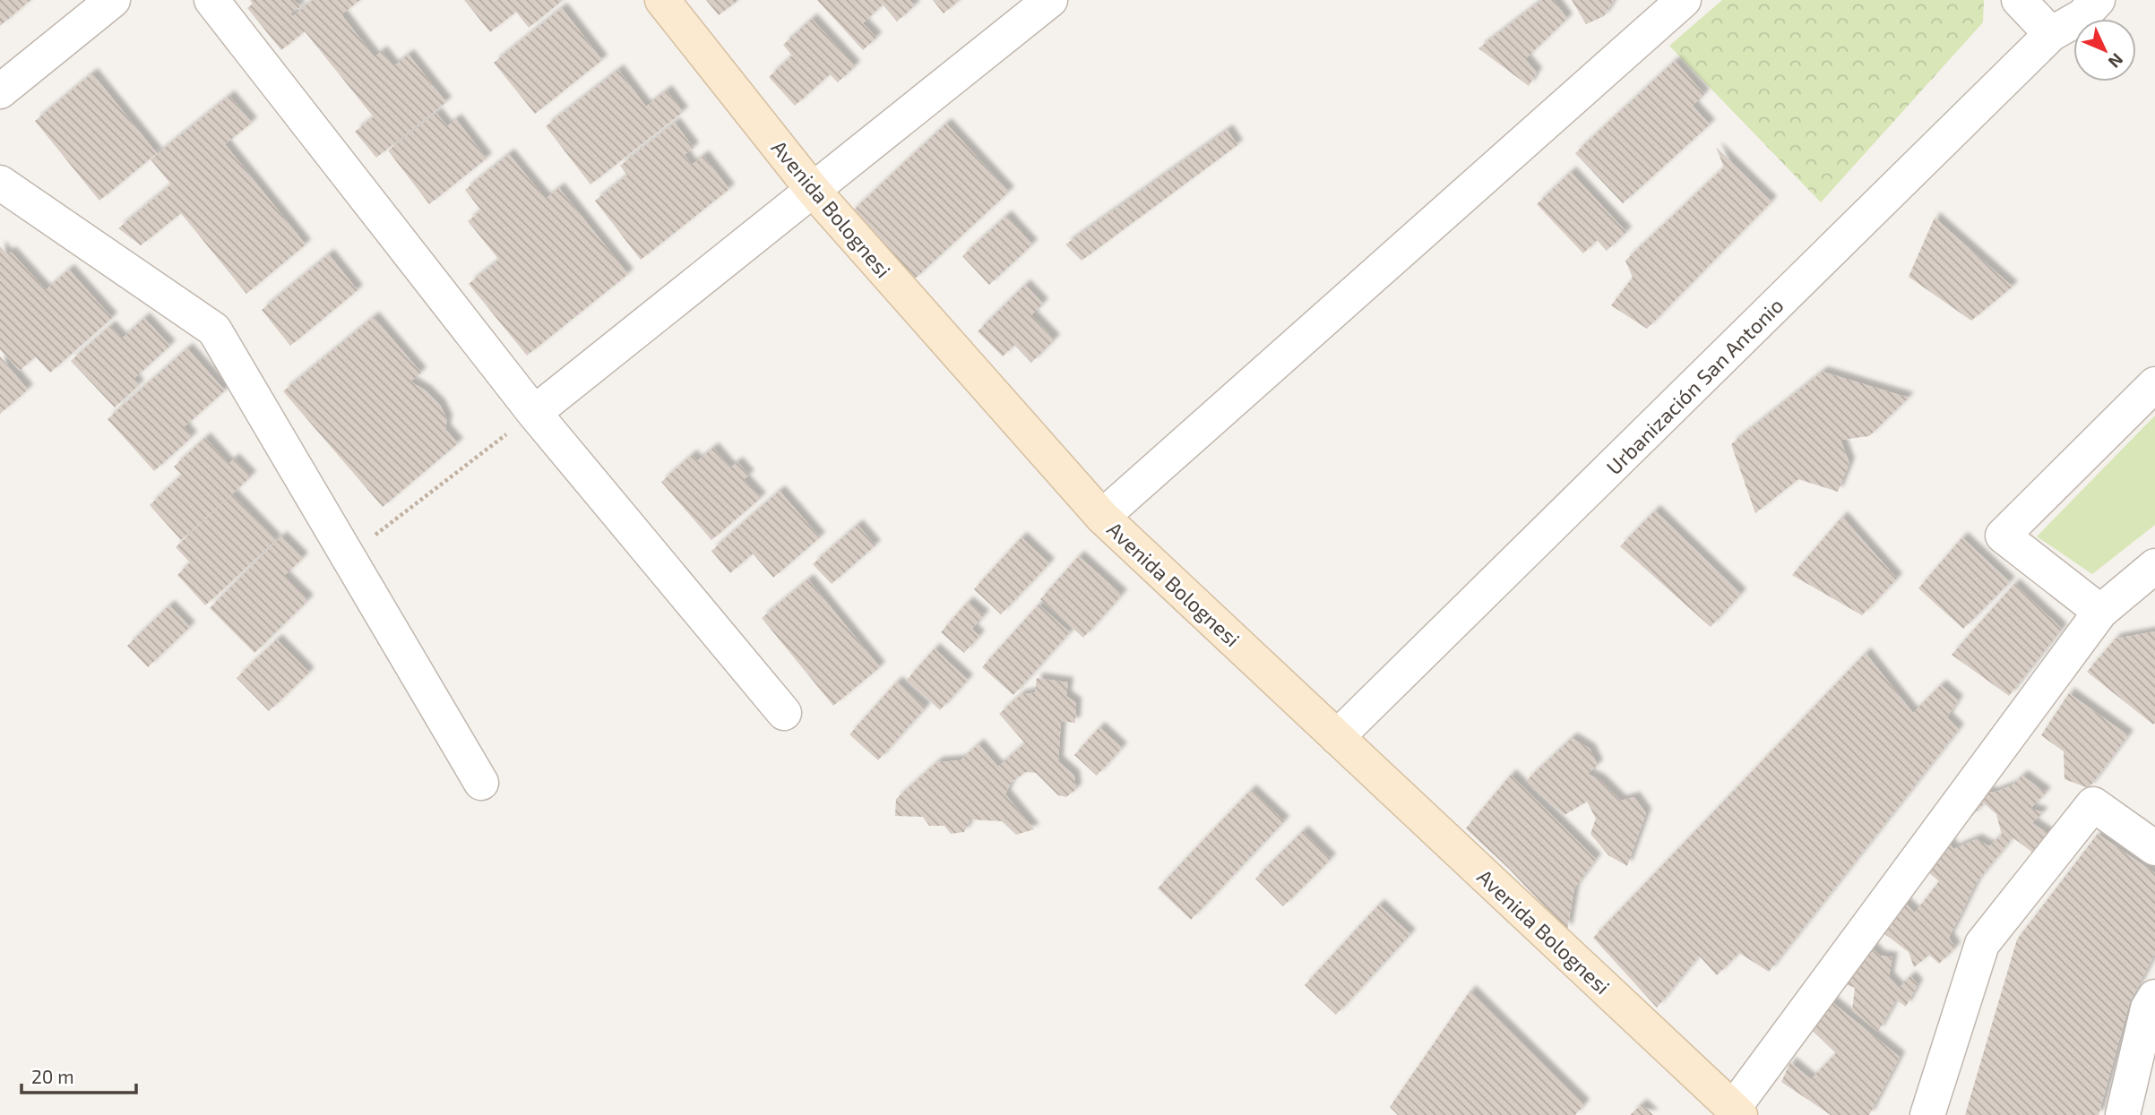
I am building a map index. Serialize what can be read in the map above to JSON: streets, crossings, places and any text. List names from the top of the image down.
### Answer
{
  "streets": {
    "main road": ["Avenida Bolognesi"],
    "street": ["Urbanización San Antonio"]
  },
  "crossings": [
    ["Avenida Bolognesi", "Urbanización San Antonio"]
  ],
  "scale_bar": "20 m",
  "north": "bottom right"
}
